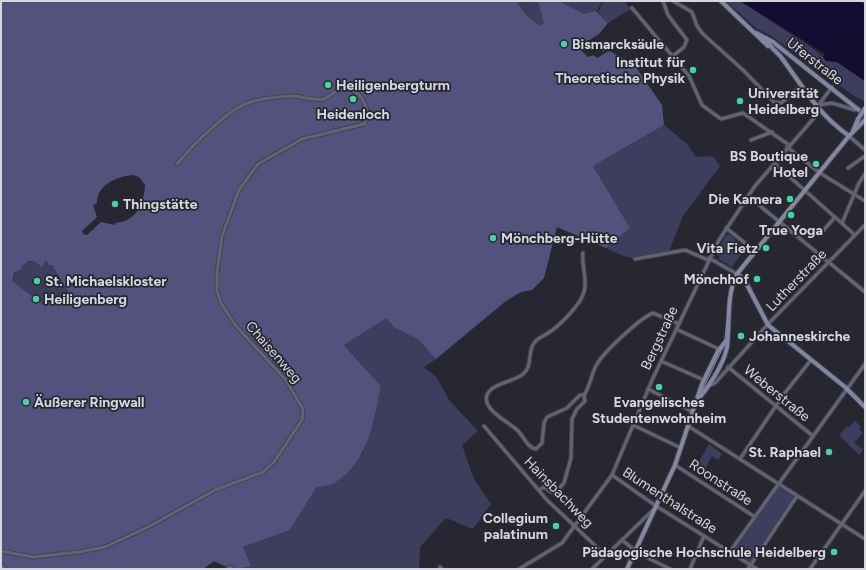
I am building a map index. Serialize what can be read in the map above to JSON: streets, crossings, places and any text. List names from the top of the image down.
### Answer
{
  "streets": {
    "main road": ["Uferstraße"],
    "street": [
      "Lutherstraße",
      "Bergstraße",
      "Chaisenweg",
      "Weberstraße",
      "Roonstraße",
      "Hainsbachweg",
      "Blumenthalstraße"
    ]
  },
  "crossings": [
    ["Uferstraße", "Bergstraße"],
    ["Lutherstraße", "Weberstraße"],
    ["Bergstraße", "Hainsbachweg"],
    ["Bergstraße", "Blumenthalstraße"]
  ],
  "places": [
    "Bismarcksäule",
    "Institut für Theoretische Physik",
    "Heiligenbergturm",
    "Heidenloch",
    "Universität Heidelberg",
    "BS Boutique Hotel",
    "Die Kamera",
    "Thingstätte",
    "True Yoga",
    "Mönchberg-Hütte",
    "Vita Fietz",
    "Mönchhof",
    "St. Michaelskloster",
    "Heiligenberg",
    "Johanneskirche",
    "Evangelisches Studentenwohnheim",
    "Äußerer Ringwall",
    "St. Raphael",
    "Collegium palatinum",
    "Pädagogische Hochschule Heidelberg"
  ]
}
